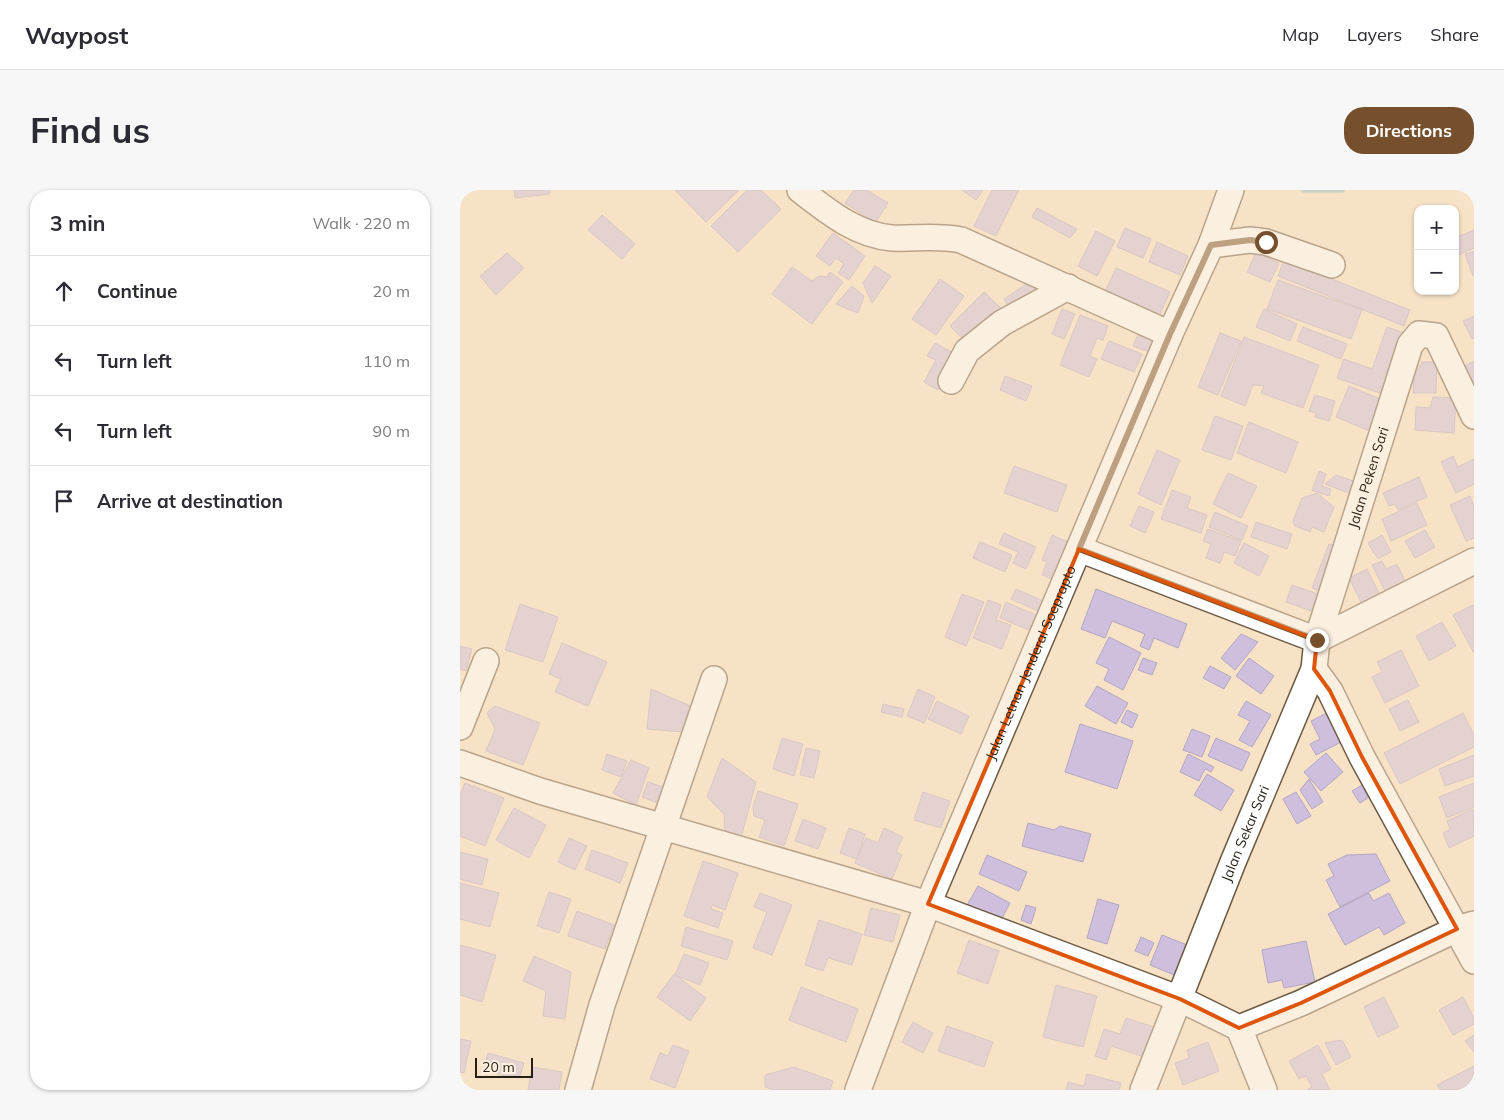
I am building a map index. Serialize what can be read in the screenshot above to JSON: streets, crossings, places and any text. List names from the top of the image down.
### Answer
{
  "streets": {
    "street": ["Jalan Peken Sari", "Jalan Letnan Jenderal Soeprapto", "Jalan Sekar Sari"]
  },
  "crossings": [
    ["Jalan Peken Sari", "Jalan Sekar Sari"]
  ],
  "scale_bar": "20 m",
  "page": {
    "header": "Waypost",
    "nav": ["Map", "Layers", "Share"],
    "buttons": "Directions",
    "title": "Find us",
    "heading": ["3 min", "Walk · 220 m"],
    "map_buttons": ["+", "−"],
    "list": [
      ["Continue", "20 m"],
      ["Turn left", "110 m"],
      ["Turn left", "90 m"],
      "Arrive at destination"
    ],
    "scale": "20 m"
  }
}
